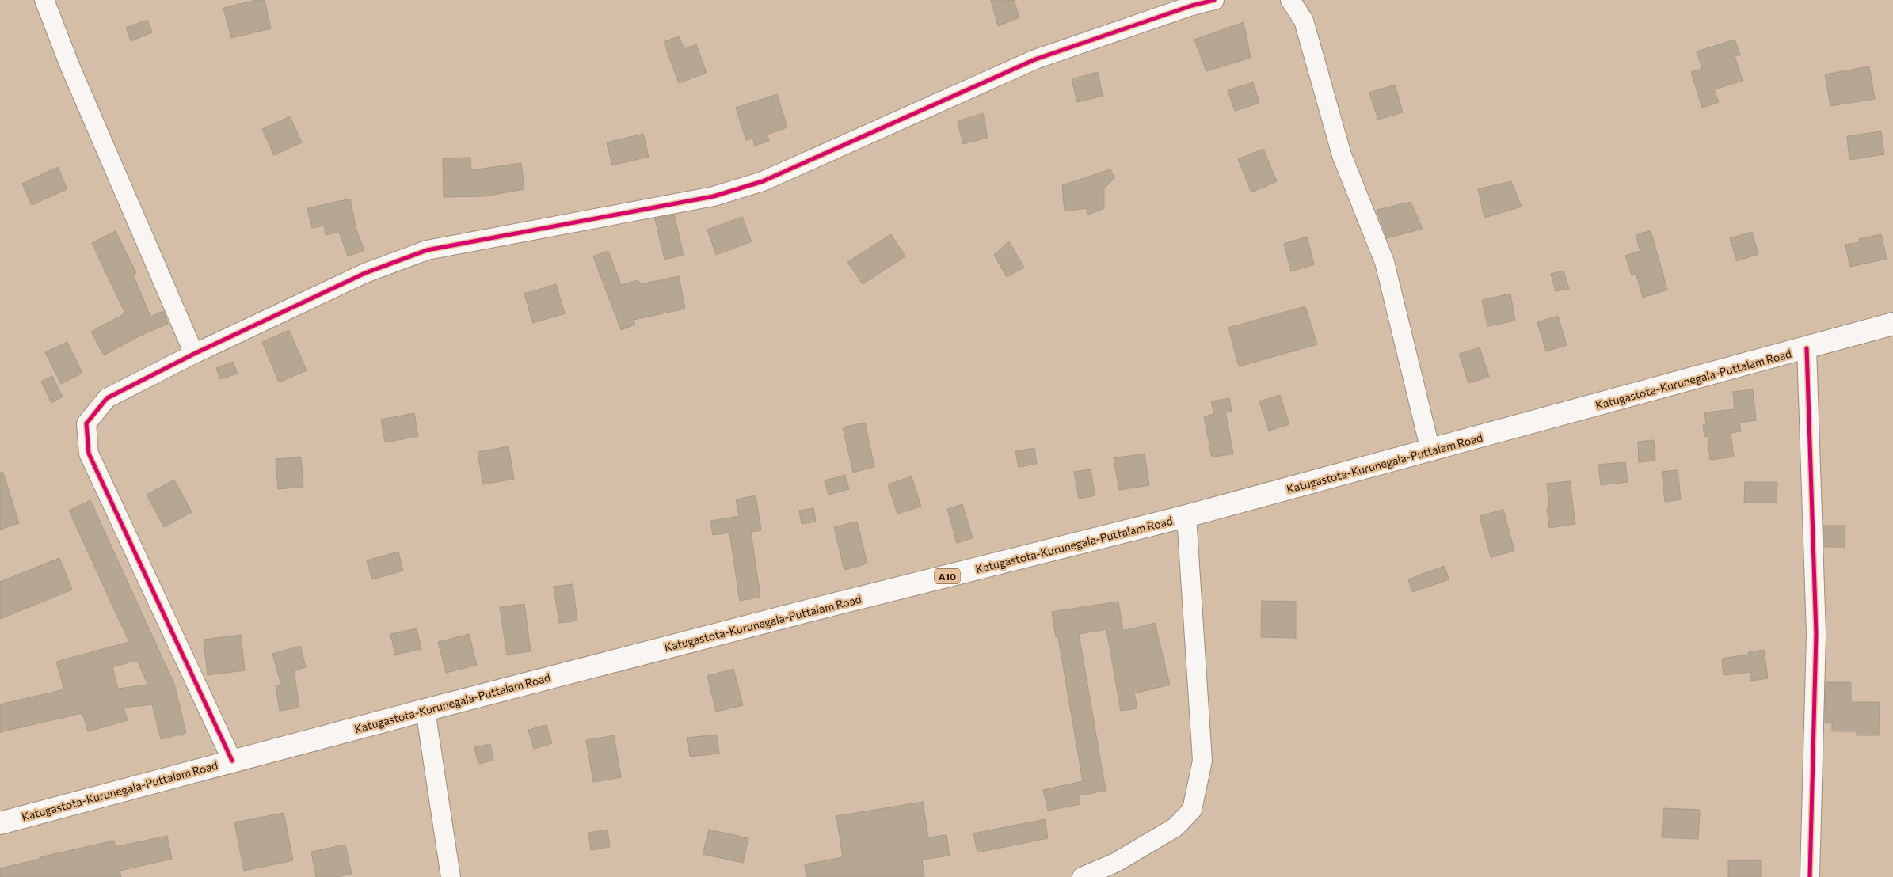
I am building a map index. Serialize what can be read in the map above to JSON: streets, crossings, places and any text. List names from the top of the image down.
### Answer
{
  "streets": {
    "highway": ["Katugastota-Kurunegala-Puttalam Road", "A10"]
  }
}
